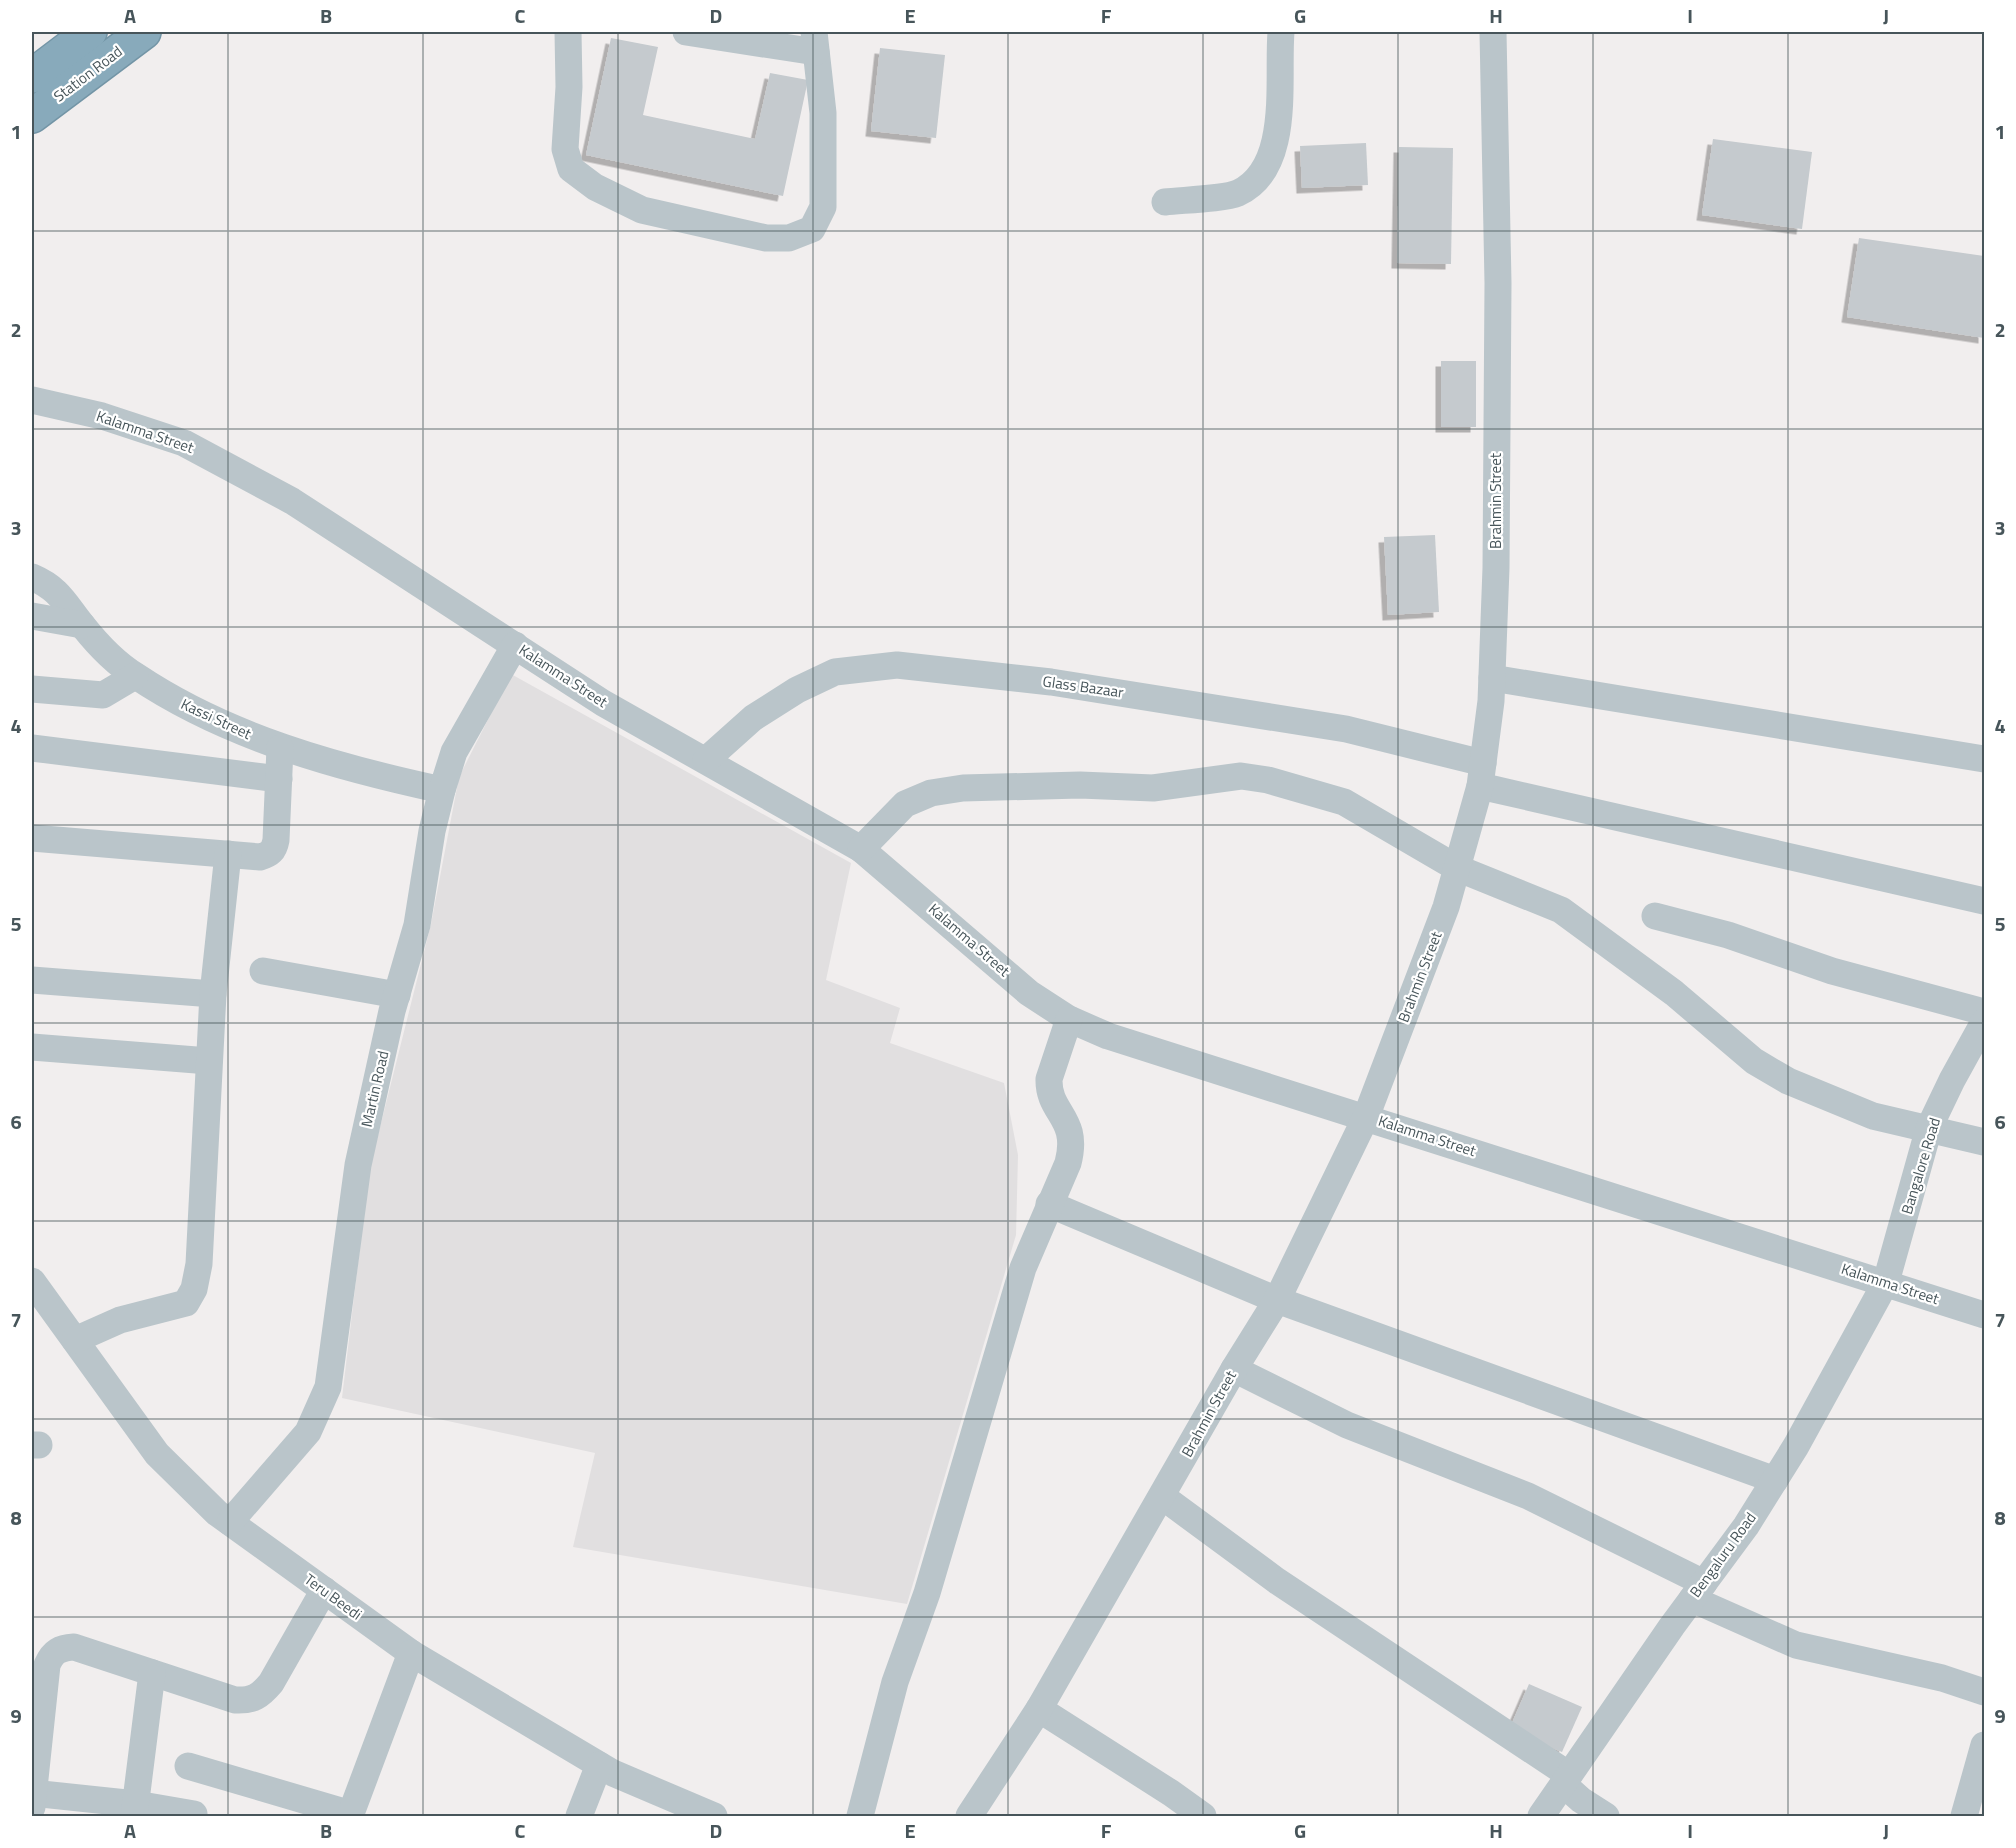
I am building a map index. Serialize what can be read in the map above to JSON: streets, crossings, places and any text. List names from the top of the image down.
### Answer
{
  "streets": {
    "highway": ["Station Road"],
    "street": [
      "Kalamma Street",
      "Brahmin Street",
      "Glass Bazaar",
      "Kassi Street",
      "Martin Road",
      "Bangalore Road",
      "Bengaluru Road",
      "Teru Beedi"
    ]
  },
  "crossings": [
    ["Kalamma Street", "Brahmin Street"],
    ["Kalamma Street", "Glass Bazaar"],
    ["Kalamma Street", "Martin Road"],
    ["Kalamma Street", "Bangalore Road"],
    ["Kalamma Street", "Bengaluru Road"],
    ["Brahmin Street", "Glass Bazaar"],
    ["Kassi Street", "Martin Road"],
    ["Martin Road", "Teru Beedi"],
    ["Bangalore Road", "Bengaluru Road"]
  ],
  "grid": {
    "columns": [
      "A",
      "B",
      "C",
      "D",
      "E",
      "F",
      "G",
      "H",
      "I",
      "J"
    ],
    "rows": [
      "1",
      "2",
      "3",
      "4",
      "5",
      "6",
      "7",
      "8",
      "9"
    ]
  }
}
